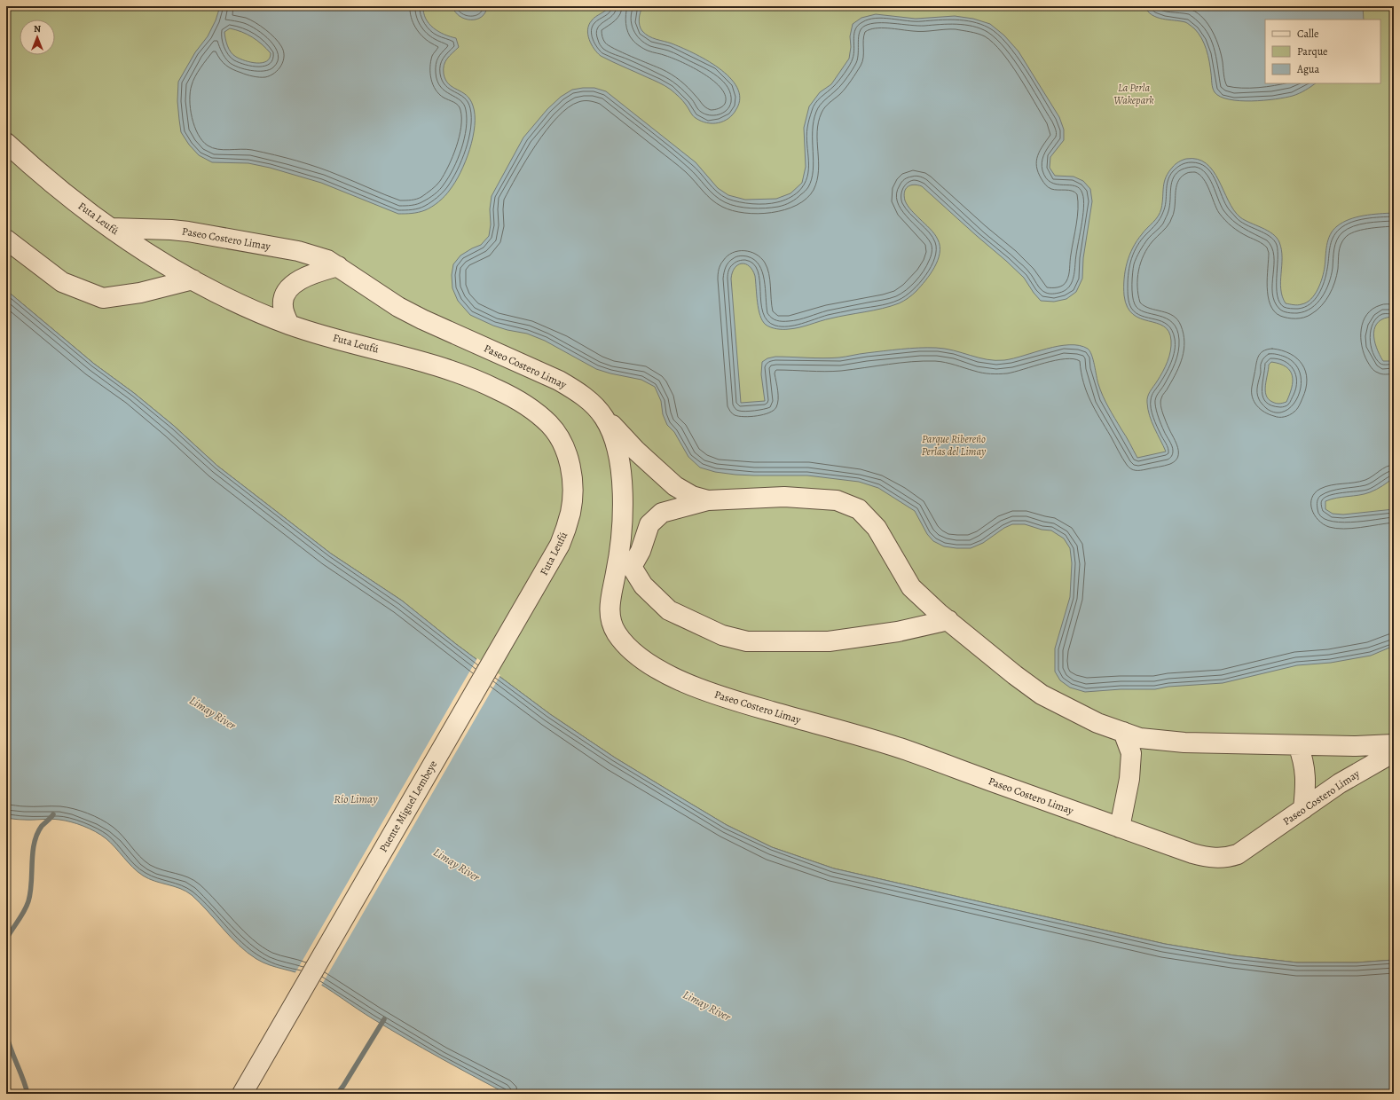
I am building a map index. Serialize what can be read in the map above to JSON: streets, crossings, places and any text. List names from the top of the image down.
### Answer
{
  "streets": {
    "street": ["Futa Leufú", "Paseo Costero Limay", "Puente Miguel Lembeye"]
  },
  "crossings": [
    ["Futa Leufú", "Paseo Costero Limay"],
    ["Futa Leufú", "Puente Miguel Lembeye"]
  ],
  "water": ["Limay River", "Río Limay"],
  "parks": ["La Perla Wakepark", "Parque Ribereño Perlas del Limay"],
  "legend": ["Calle", "Parque", "Agua"],
  "north": "top"
}
